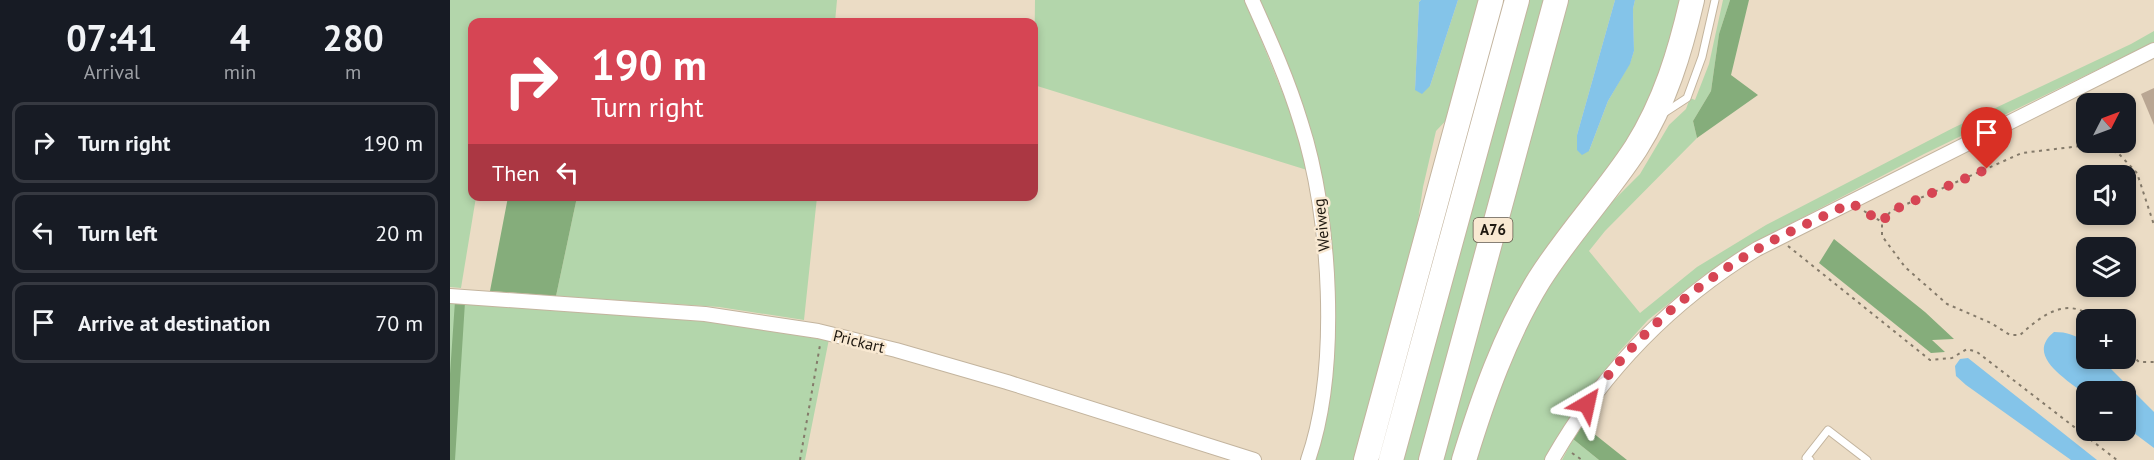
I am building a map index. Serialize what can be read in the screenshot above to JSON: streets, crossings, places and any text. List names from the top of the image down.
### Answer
{
  "streets": {
    "highway": ["A76"],
    "street": ["Weiweg", "Prickart"]
  },
  "north": "top right",
  "page": {
    "eta": [
      "07:41",
      "Arrival",
      "4",
      "min",
      "280",
      "m"
    ],
    "turn": ["190 m", "Turn right"],
    "map_buttons": ["+", "−"],
    "list": [
      {
        "name": "Turn right",
        "value": "190 m"
      },
      {
        "name": "Turn left",
        "value": "20 m"
      },
      {
        "name": "Arrive at destination",
        "value": "70 m"
      }
    ],
    "then": "Then"
  }
}
